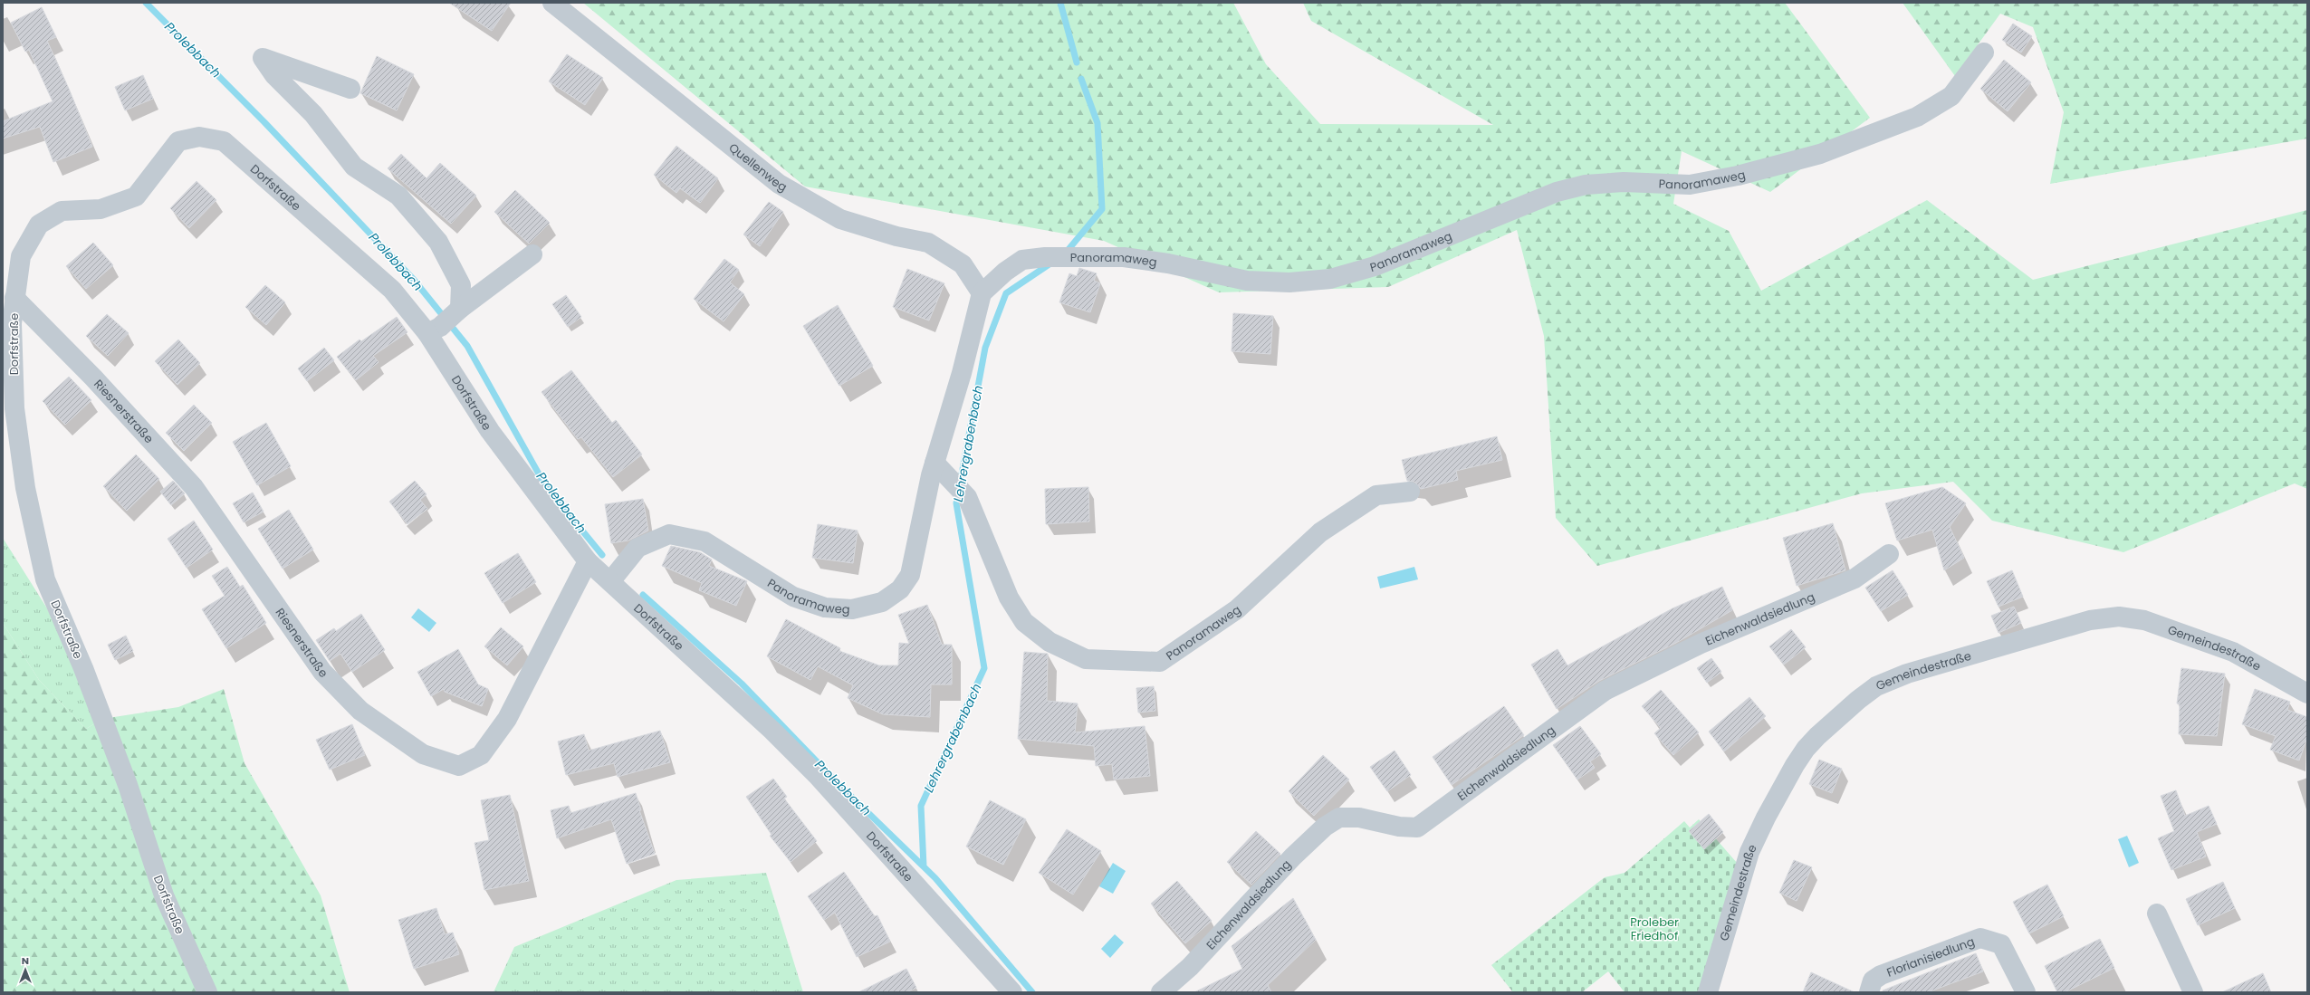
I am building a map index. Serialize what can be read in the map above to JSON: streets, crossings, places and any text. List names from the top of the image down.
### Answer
{
  "streets": {
    "street": [
      "Quellenweg",
      "Panoramaweg",
      "Dorfstraße",
      "Riesnerstraße",
      "Eichenwaldsiedlung",
      "Gemeindestraße",
      "Florianisiedlung"
    ]
  },
  "crossings": [
    ["Quellenweg", "Panoramaweg"],
    ["Panoramaweg", "Dorfstraße"],
    ["Dorfstraße", "Riesnerstraße"]
  ],
  "water": ["Prolebbach", "Lehrergrabenbach"],
  "parks": ["Proleber Friedhof"],
  "north": "top"
}
